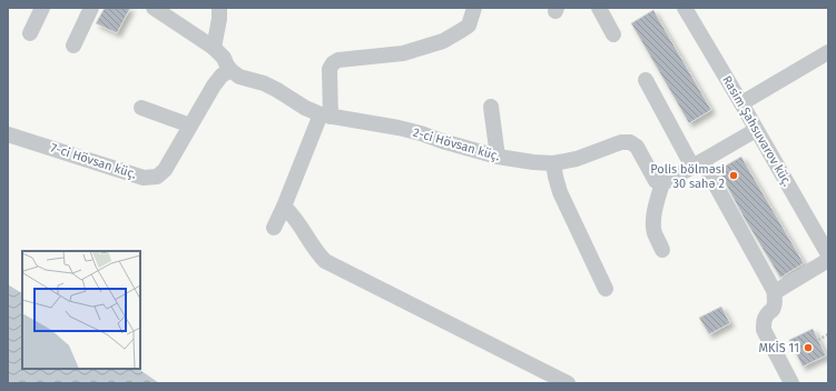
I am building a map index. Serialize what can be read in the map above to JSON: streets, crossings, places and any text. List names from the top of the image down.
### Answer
{
  "streets": {
    "street": ["Rasim Şahsuvarov küç.", "2-ci Hövsan küç.", "7-ci Hövsan küç."]
  },
  "crossings": [
    ["2-ci Hövsan küç.", "7-ci Hövsan küç."]
  ],
  "places": ["Polis bölməsi 30 sahə 2", "MKİS 11"]
}
